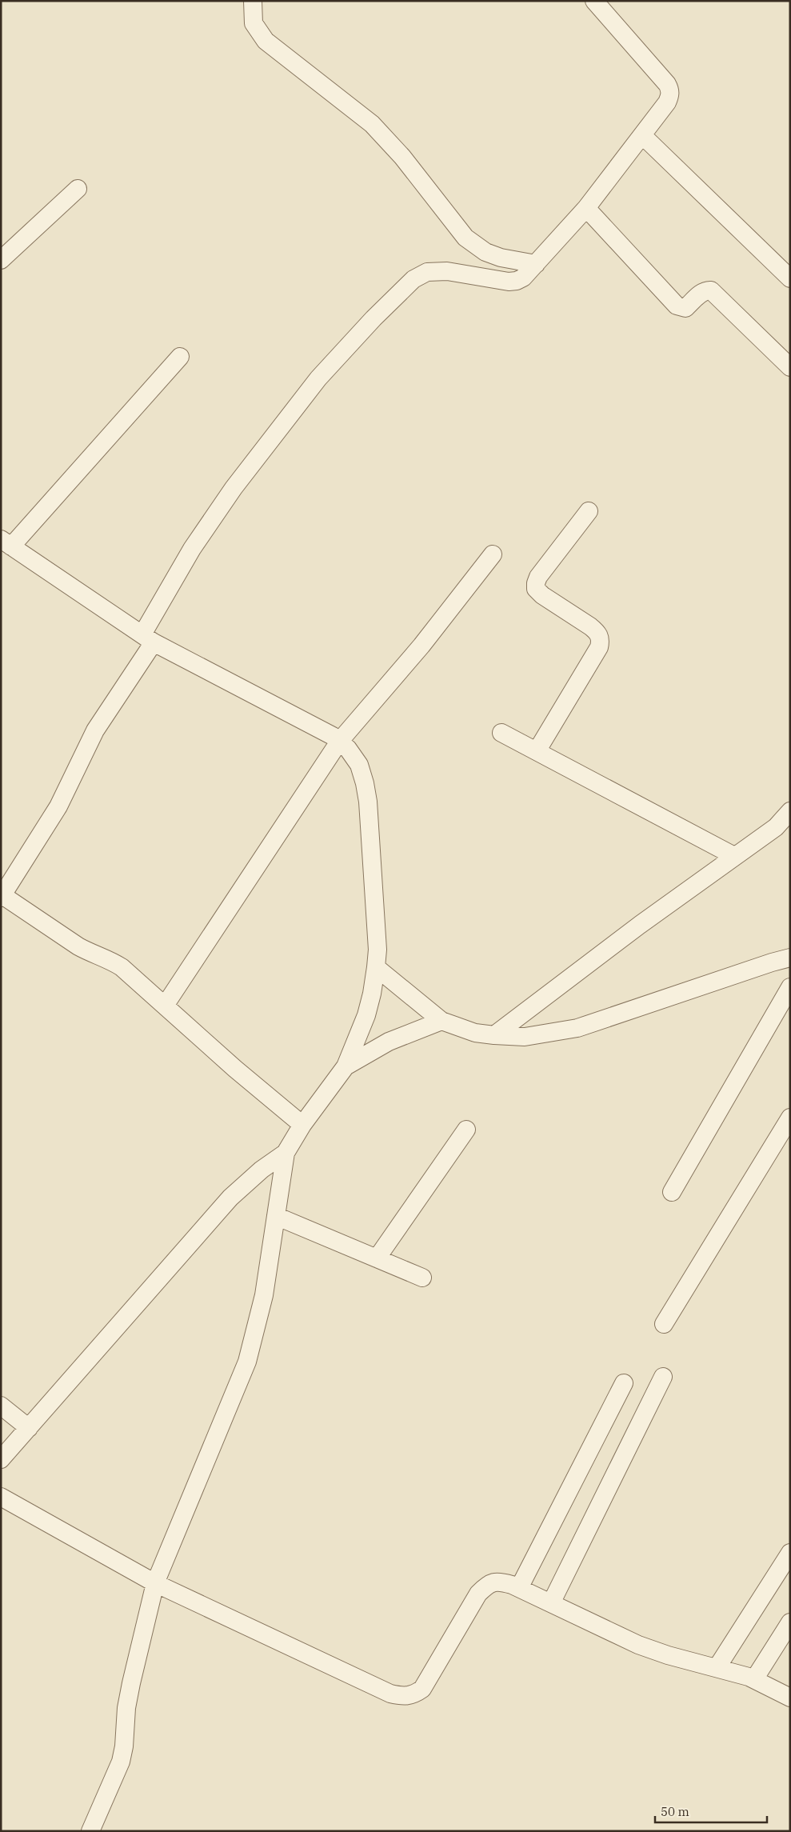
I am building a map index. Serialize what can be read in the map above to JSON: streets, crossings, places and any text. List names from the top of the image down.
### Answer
{
  "scale_bar": "50 m"
}
